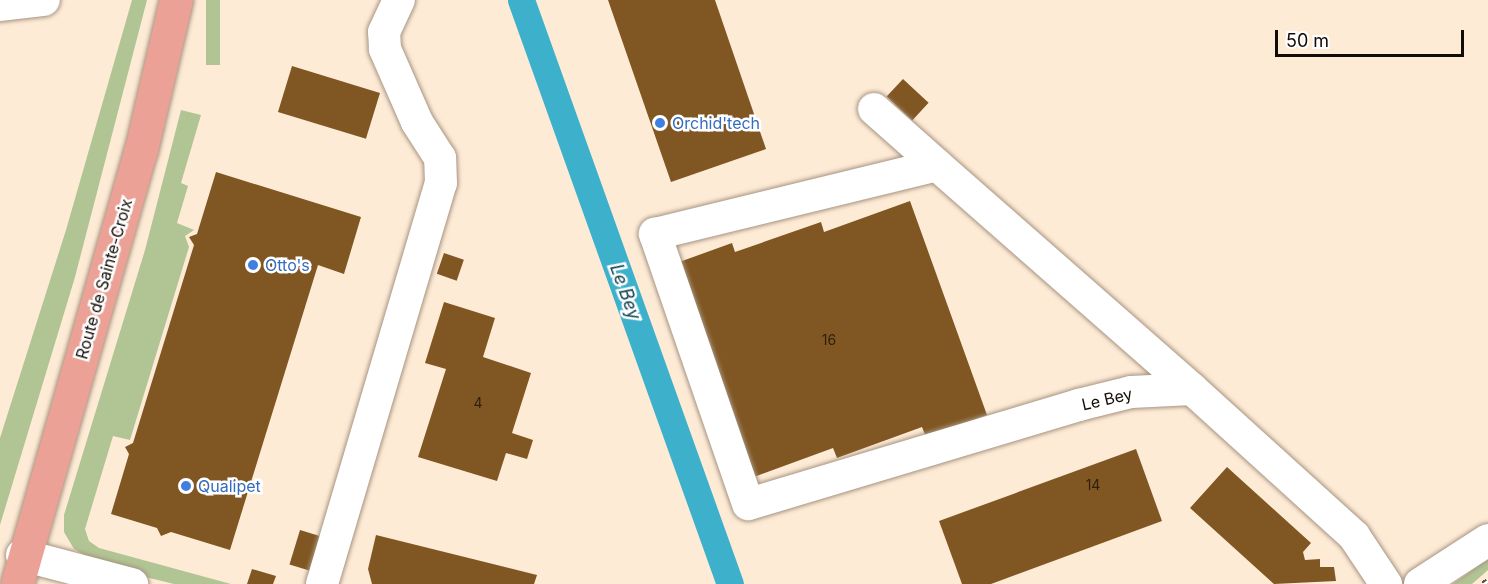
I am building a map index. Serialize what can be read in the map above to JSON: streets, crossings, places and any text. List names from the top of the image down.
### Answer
{
  "streets": {
    "main road": ["Route de Sainte-Croix"],
    "street": ["Le Bey"]
  },
  "water": ["Le Bey"],
  "places": ["Orchid'tech", "Otto's", "Qualipet"],
  "house_numbers": ["16", "4", "14"],
  "scale_bar": "50 m"
}
